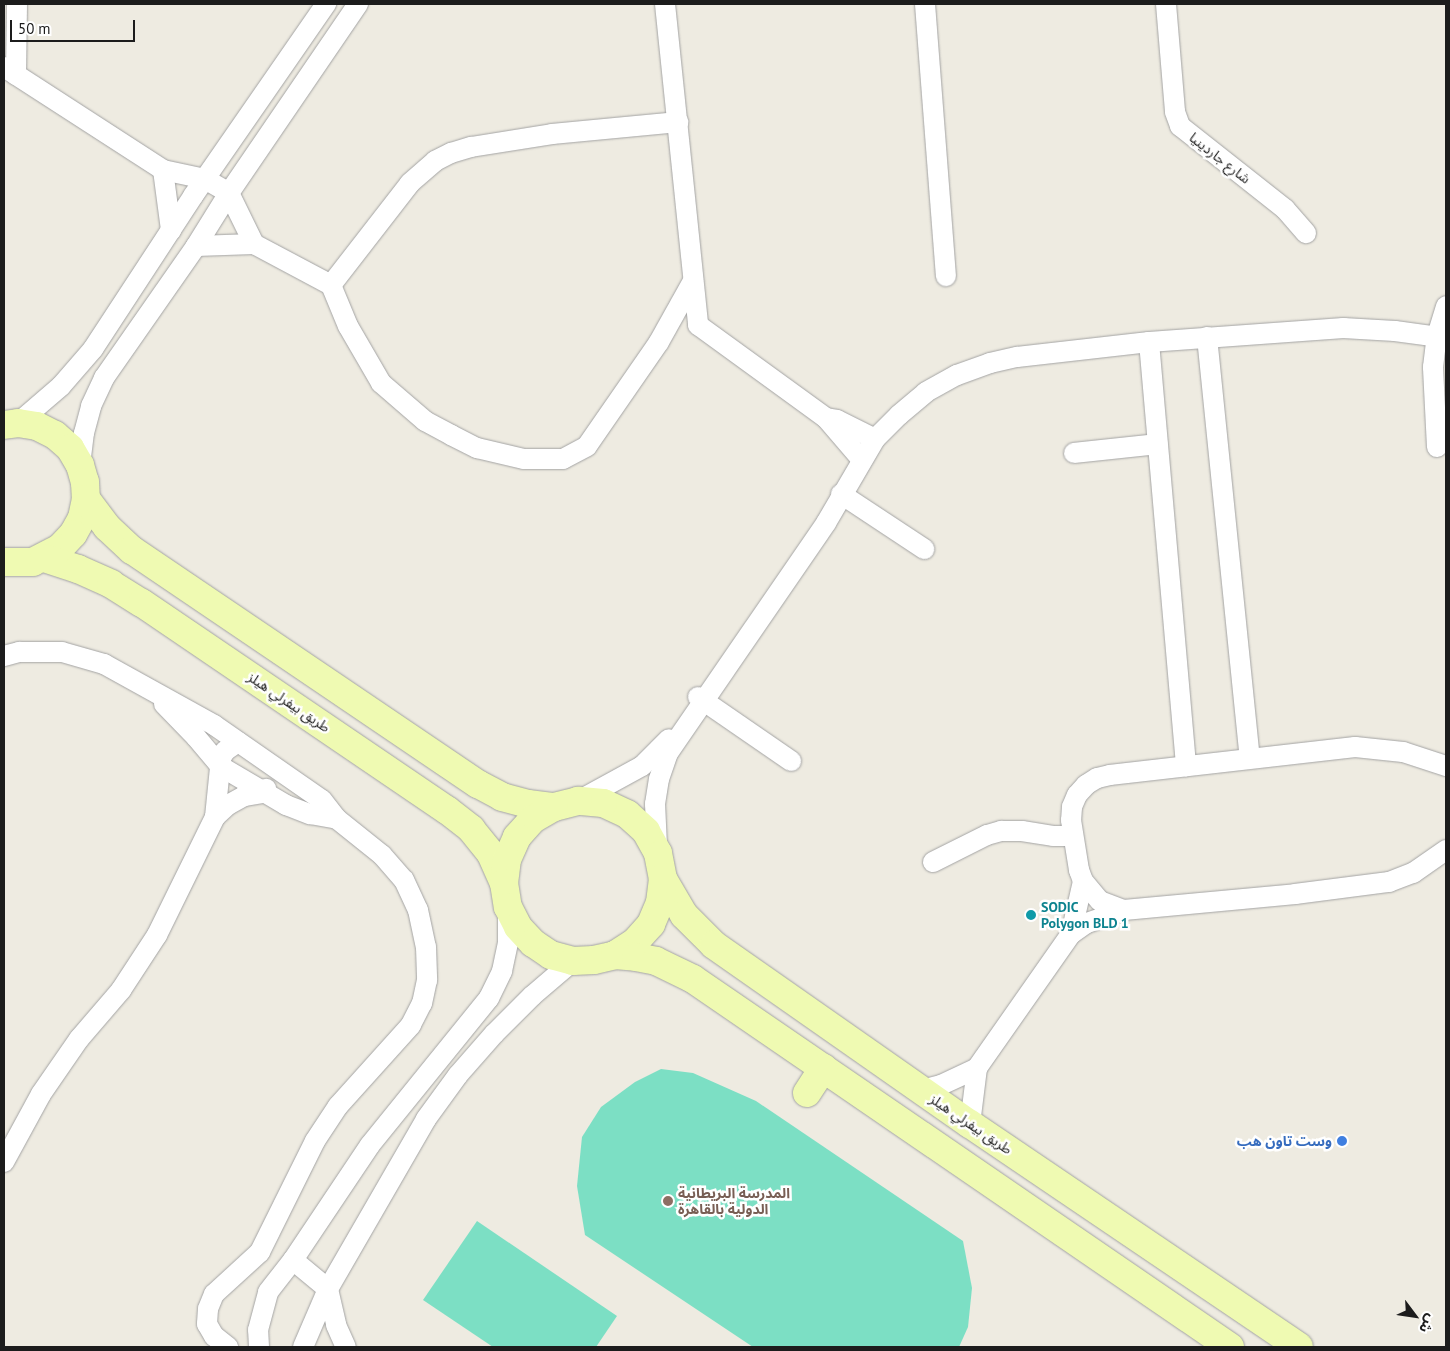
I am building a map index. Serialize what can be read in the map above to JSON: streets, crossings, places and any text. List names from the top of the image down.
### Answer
{
  "streets": {
    "street": ["شارع جاردينيا", "طريق بيفرلي هيلز"]
  },
  "places": ["SODIC Polygon BLD 1", "وست تاون هب", "المدرسة البريطانية الدولية بالقاهرة"],
  "scale_bar": "50 m",
  "north": "bottom right"
}
